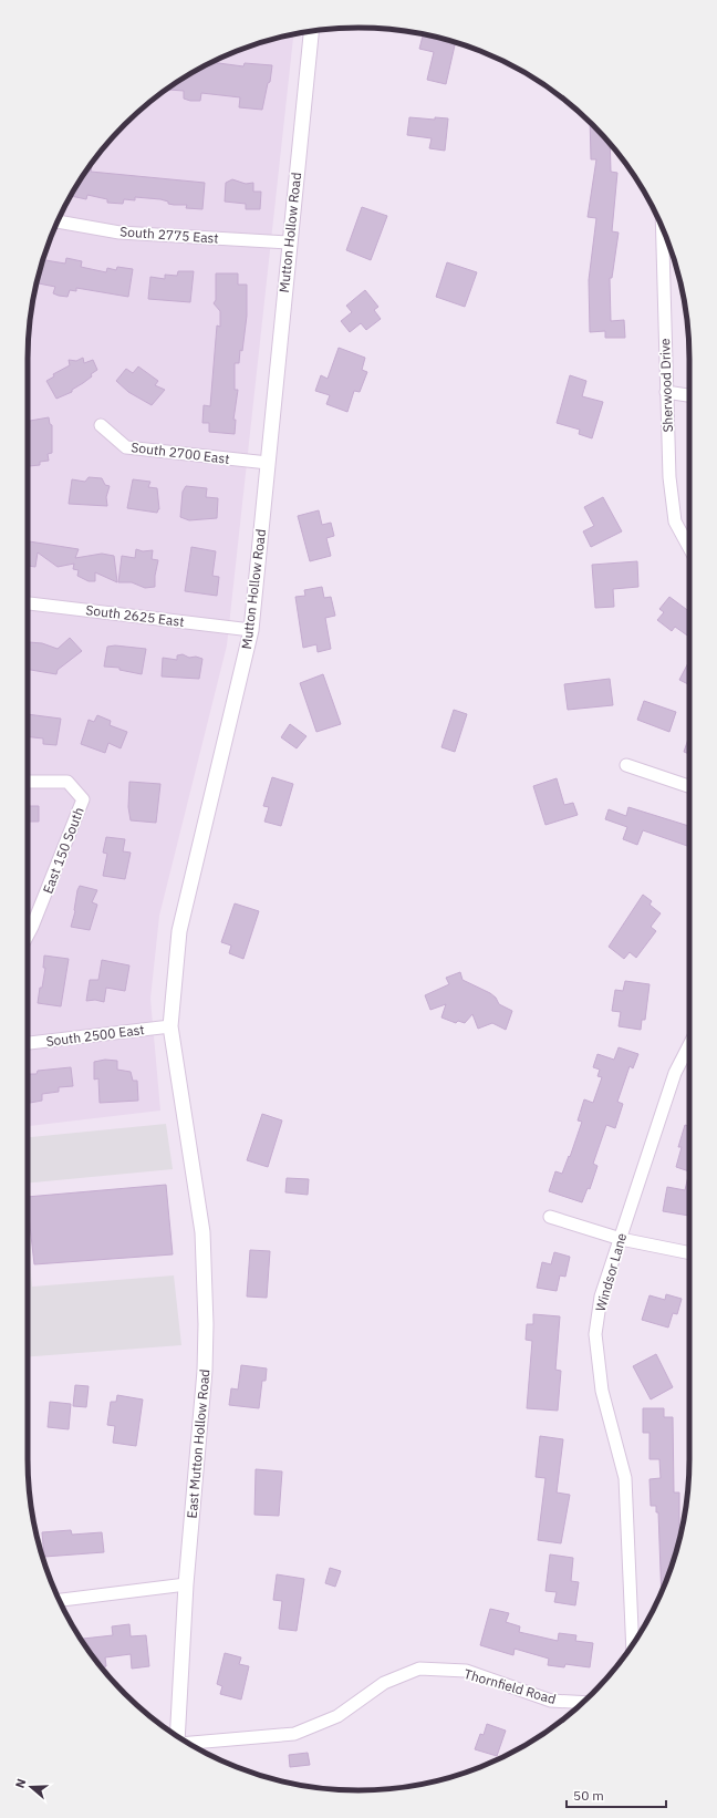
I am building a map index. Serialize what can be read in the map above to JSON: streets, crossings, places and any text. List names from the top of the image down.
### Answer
{
  "streets": {
    "street": [
      "Mutton Hollow Road",
      "South 2775 East",
      "Sherwood Drive",
      "South 2700 East",
      "South 2625 East",
      "East 150 South",
      "South 2500 East",
      "Windsor Lane",
      "East Mutton Hollow Road",
      "Thornfield Road"
    ]
  },
  "crossings": [
    ["Mutton Hollow Road", "South 2775 East"],
    ["Mutton Hollow Road", "South 2700 East"],
    ["Mutton Hollow Road", "South 2625 East"],
    ["Mutton Hollow Road", "South 2500 East"],
    ["Mutton Hollow Road", "East Mutton Hollow Road"]
  ],
  "scale_bar": "50 m",
  "north": "left"
}
